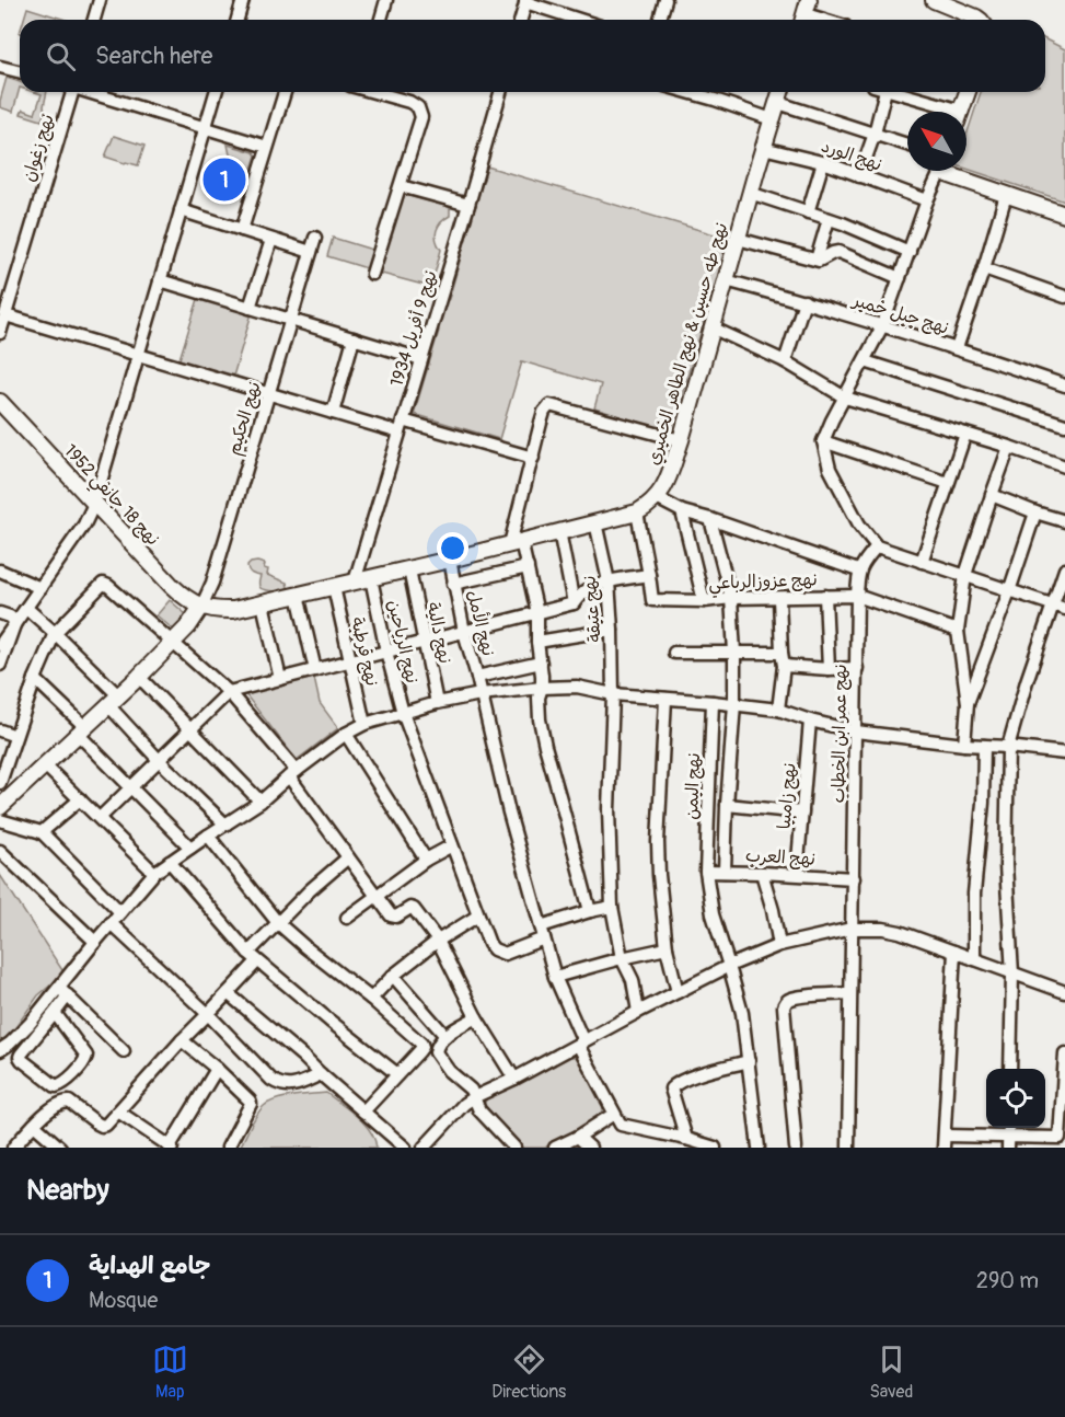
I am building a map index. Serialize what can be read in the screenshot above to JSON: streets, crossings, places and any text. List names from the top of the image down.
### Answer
{
  "streets": {
    "street": [
      "نهج زغوان",
      "نهج الورد",
      "نهج جبل خمير",
      "نهج 9 أفريل 1934",
      "نهج طه حسين & نهج الطاهر الخميري",
      "نهج الحكيم",
      "نهج 18 جانفي 1952",
      "نهج عزوزالرباعي",
      "نهج عتيقة",
      "نهج الأمل",
      "نهج دالية",
      "نهج الرياحين",
      "نهج قرطبة",
      "نهج عمر ابن الخطاب",
      "نهج اليمن",
      "نهج زامبيا",
      "نهج العرب"
    ]
  },
  "crossings": [
    ["نهج الورد", "نهج طه حسين & نهج الطاهر الخميري"],
    ["نهج جبل خمير", "نهج طه حسين & نهج الطاهر الخميري"],
    ["نهج 9 أفريل 1934", "نهج طه حسين & نهج الطاهر الخميري"],
    ["نهج طه حسين & نهج الطاهر الخميري", "نهج الحكيم"],
    ["نهج طه حسين & نهج الطاهر الخميري", "نهج 18 جانفي 1952"],
    ["نهج طه حسين & نهج الطاهر الخميري", "نهج عزوزالرباعي"],
    ["نهج طه حسين & نهج الطاهر الخميري", "نهج عتيقة"],
    ["نهج طه حسين & نهج الطاهر الخميري", "نهج الأمل"],
    ["نهج طه حسين & نهج الطاهر الخميري", "نهج دالية"],
    ["نهج طه حسين & نهج الطاهر الخميري", "نهج الرياحين"],
    ["نهج طه حسين & نهج الطاهر الخميري", "نهج قرطبة"],
    ["نهج الحكيم", "نهج 18 جانفي 1952"],
    ["نهج عزوزالرباعي", "نهج عمر ابن الخطاب"],
    ["نهج الأمل", "نهج الرياحين"],
    ["نهج عمر ابن الخطاب", "نهج العرب"],
    ["نهج اليمن", "نهج العرب"],
    ["نهج زامبيا", "نهج العرب"]
  ],
  "north": "top left",
  "page": {
    "search": "Search here",
    "pins": "1",
    "heading": "Nearby",
    "list": [
      {
        "mark": "1",
        "name": "جامع الهداية",
        "note": "Mosque",
        "value": "290 m"
      }
    ],
    "nav": ["Map", "Directions", "Saved"]
  }
}
